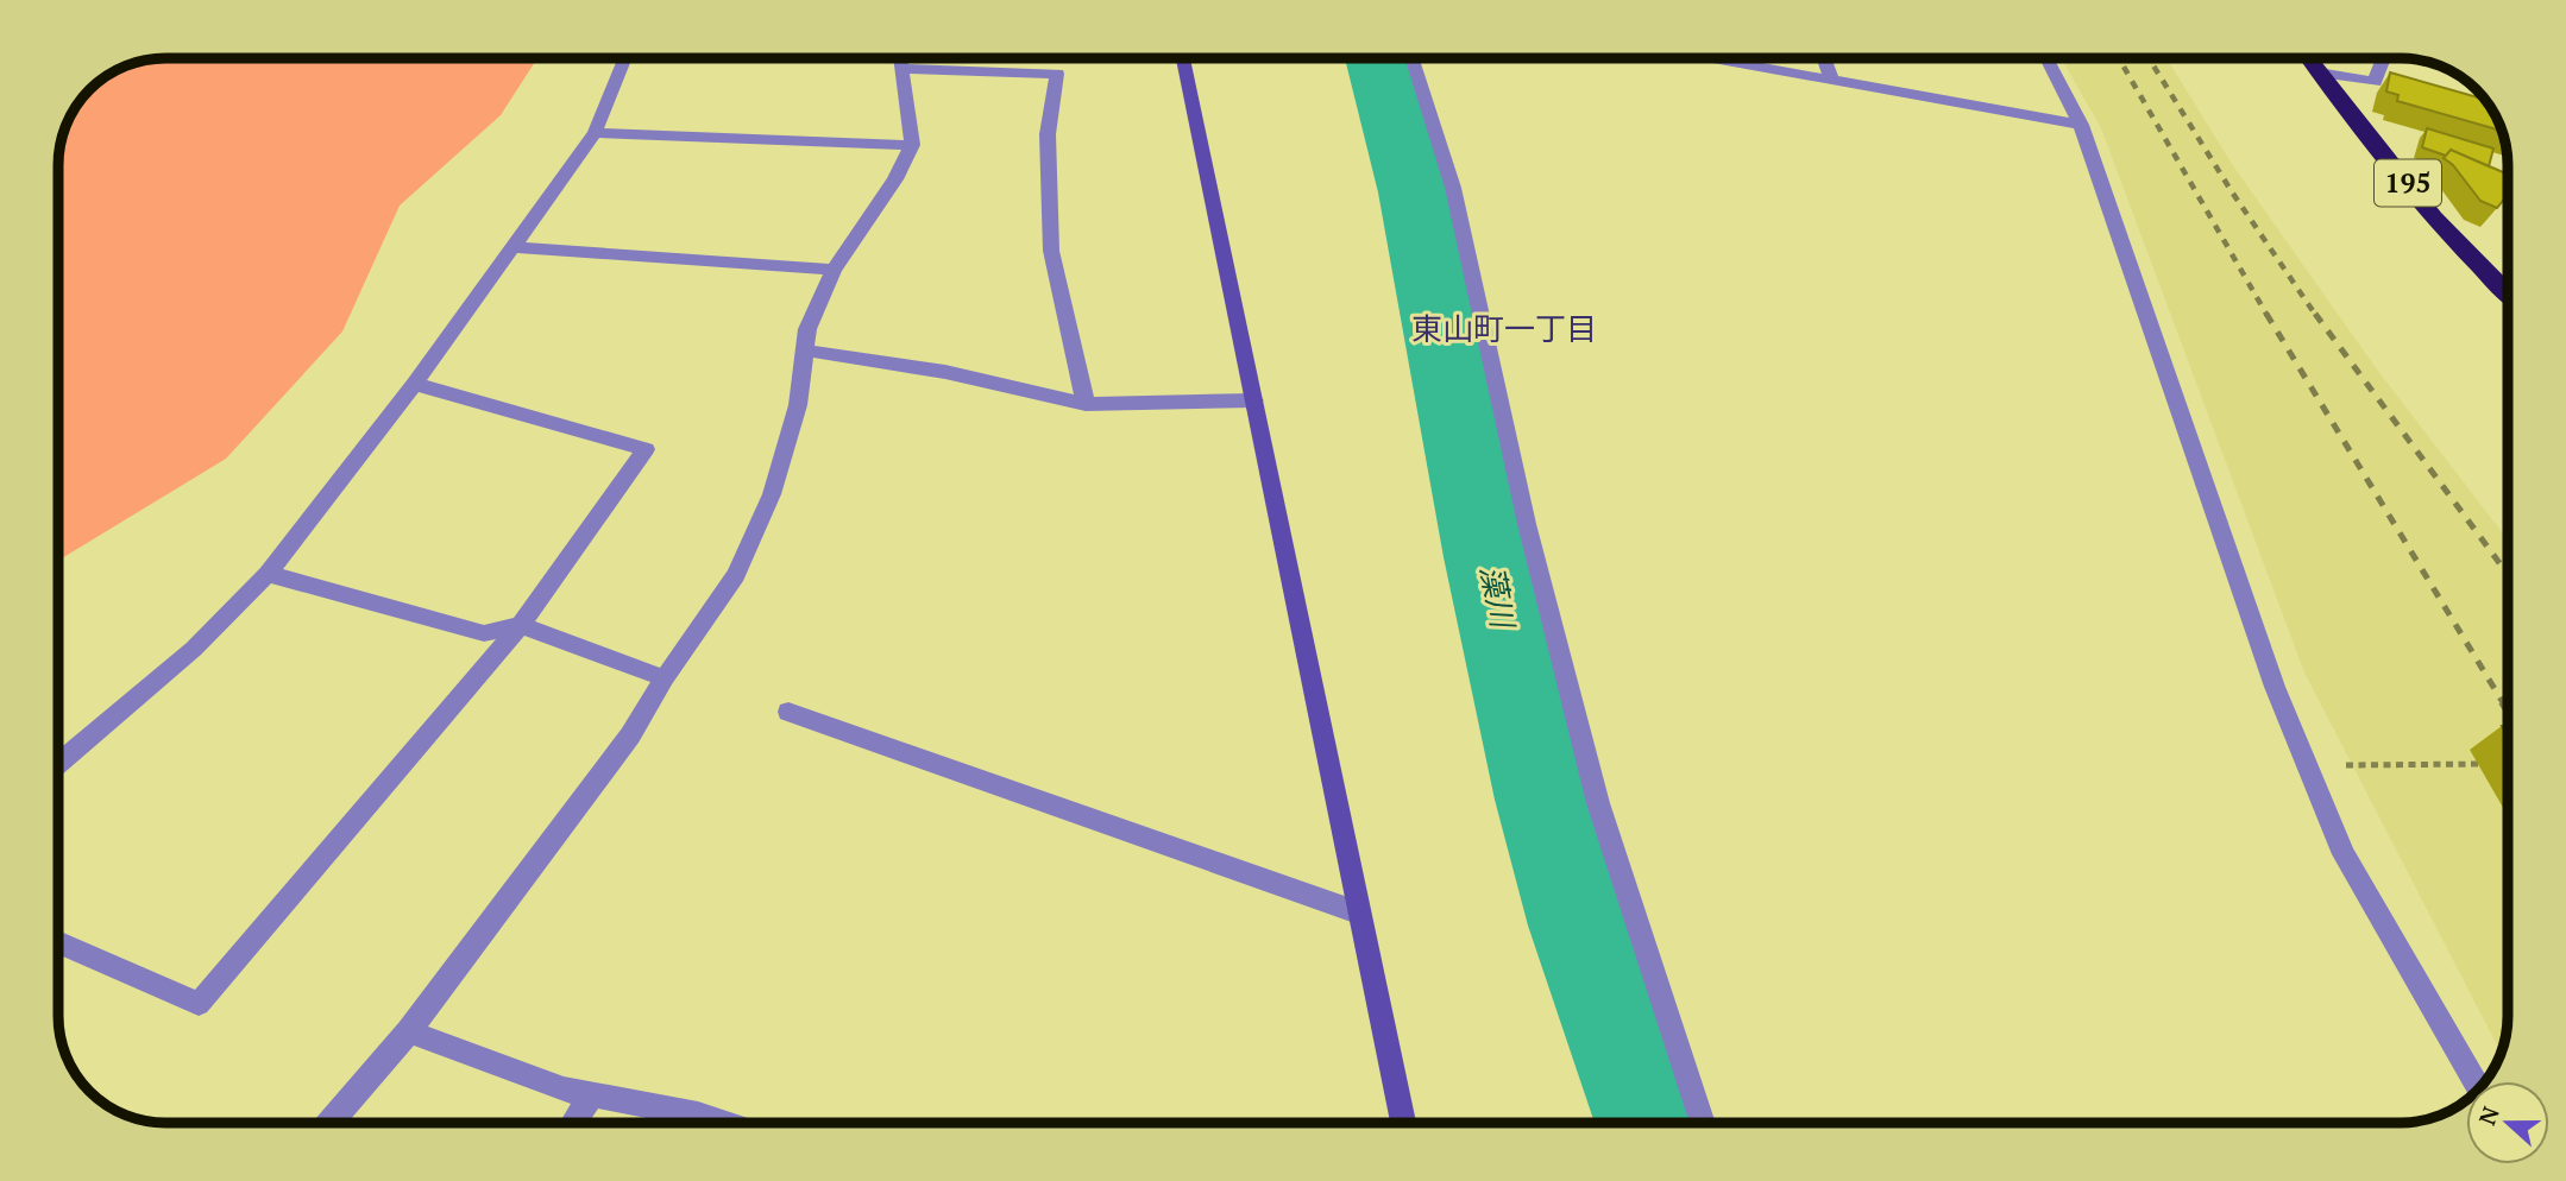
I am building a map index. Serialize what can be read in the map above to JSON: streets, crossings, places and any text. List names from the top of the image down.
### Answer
{
  "streets": {
    "highway": ["195"]
  },
  "districts": ["東山町一丁目"],
  "water": ["藻川"],
  "north": "left"
}
